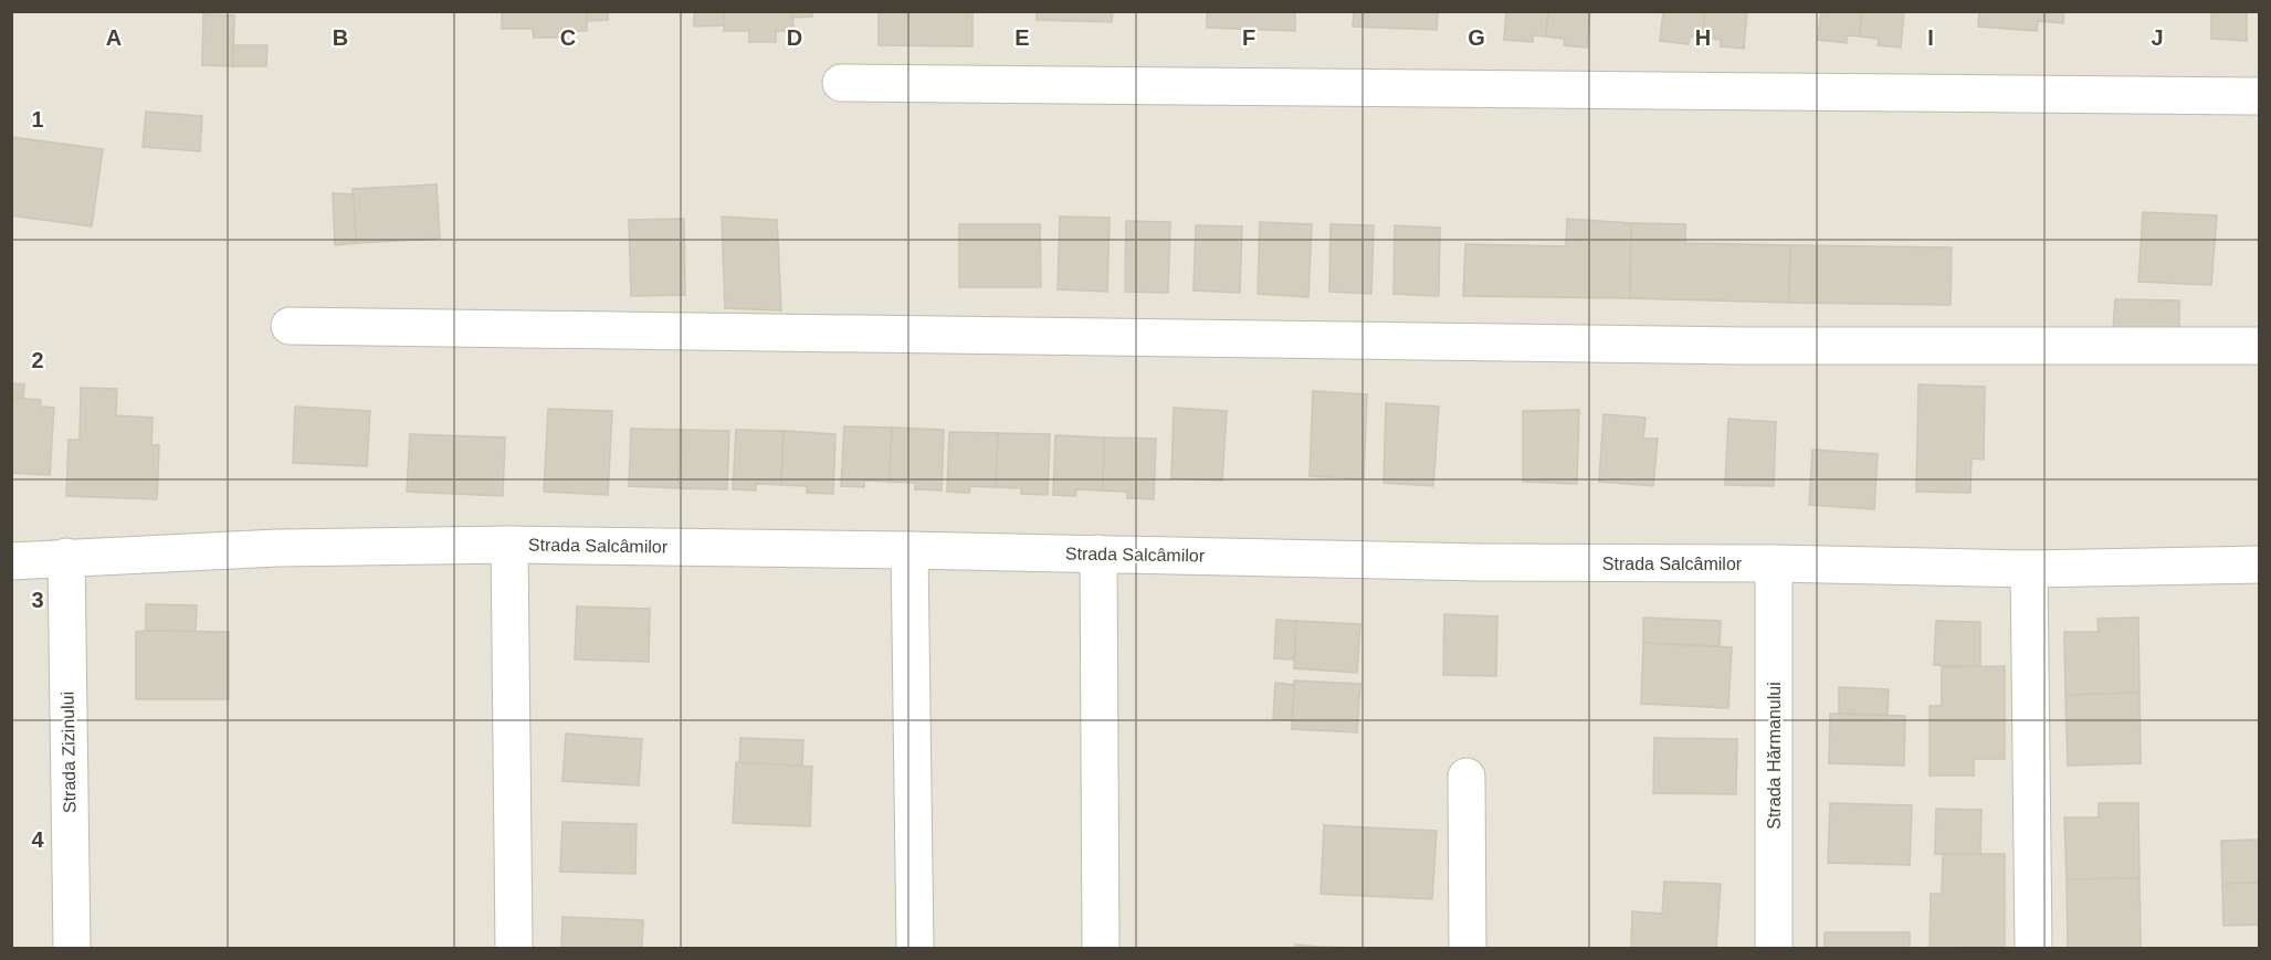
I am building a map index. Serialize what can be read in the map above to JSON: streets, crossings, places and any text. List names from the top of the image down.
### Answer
{
  "streets": {
    "street": ["Strada Salcâmilor", "Strada Zizinului", "Strada Hărmanului"]
  },
  "crossings": [
    ["Strada Salcâmilor", "Strada Zizinului"],
    ["Strada Salcâmilor", "Strada Hărmanului"]
  ],
  "grid": {
    "columns": [
      "A",
      "B",
      "C",
      "D",
      "E",
      "F",
      "G",
      "H",
      "I",
      "J"
    ],
    "rows": [
      "1",
      "2",
      "3",
      "4"
    ]
  }
}
